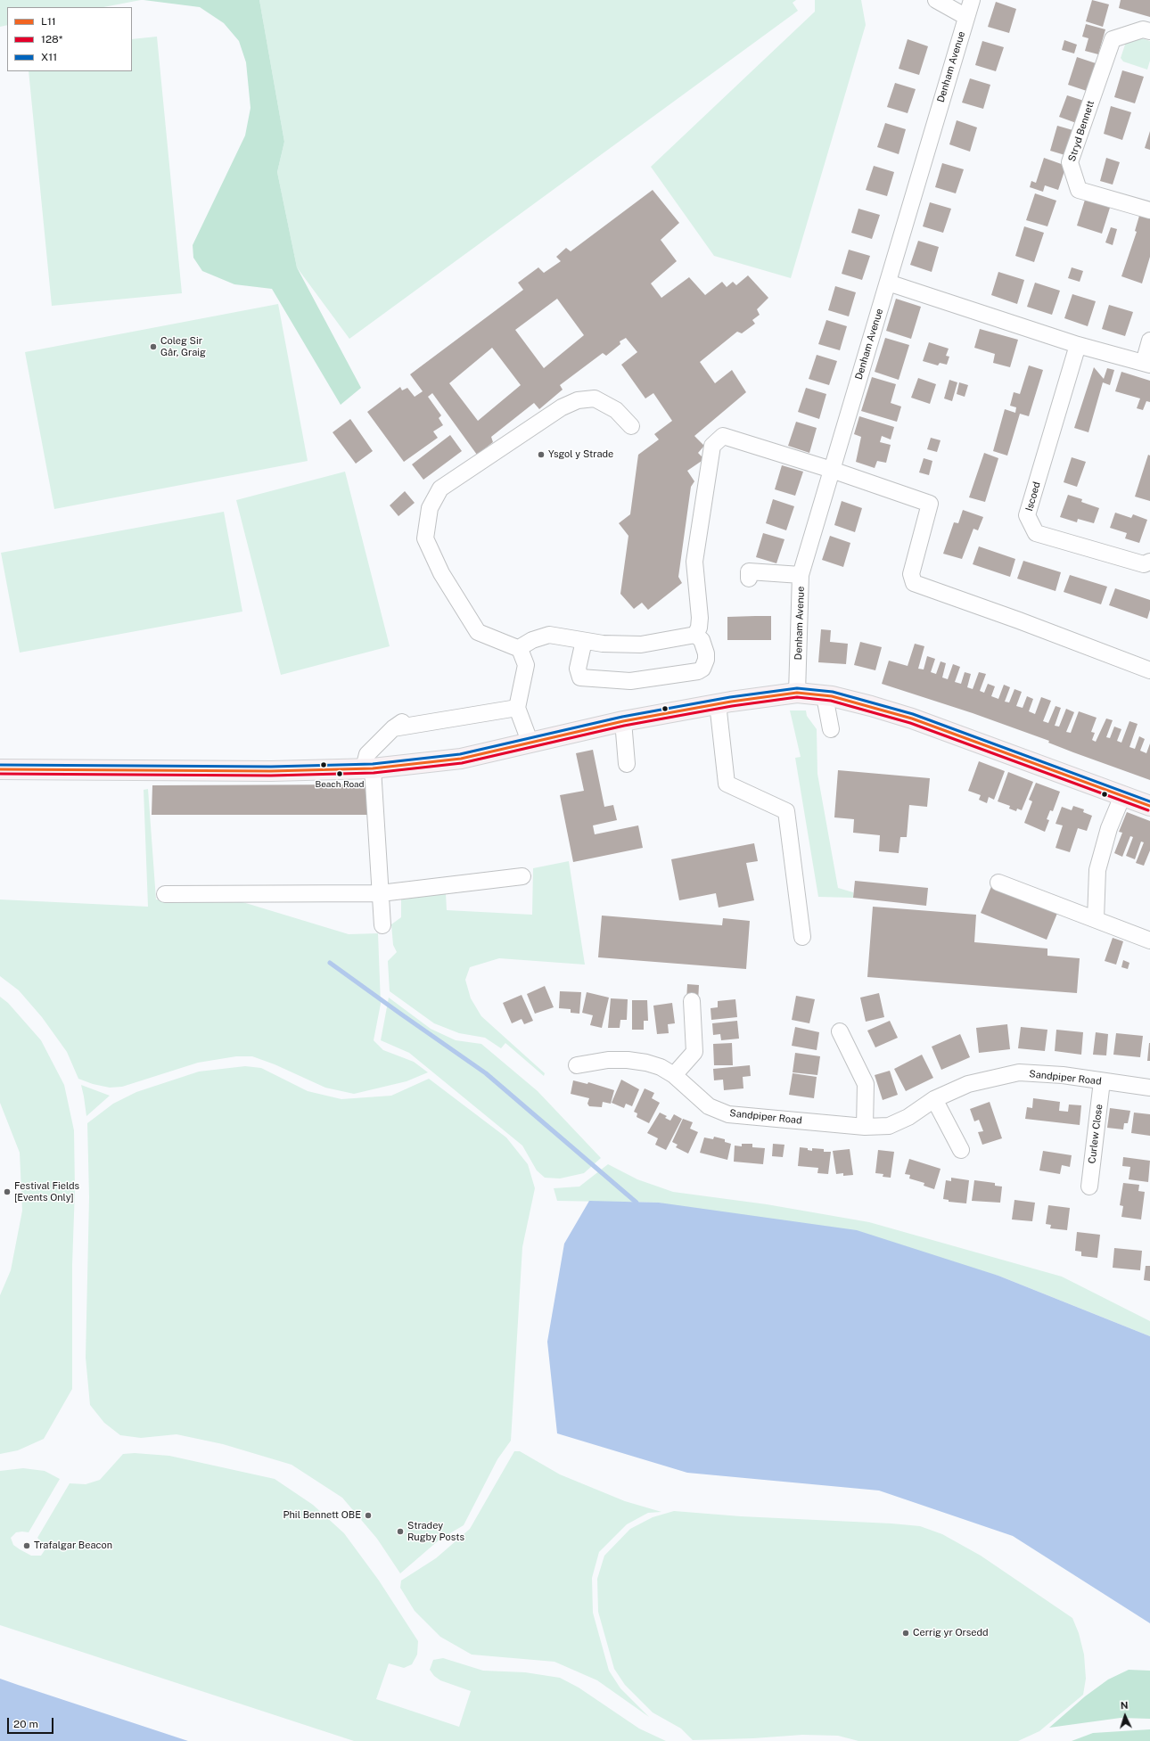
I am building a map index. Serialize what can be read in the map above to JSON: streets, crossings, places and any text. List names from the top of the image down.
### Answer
{
  "streets": {
    "street": [
      "Denham Avenue",
      "Stryd Bennett",
      "Iscoed",
      "Sandpiper Road",
      "Curlew Close"
    ]
  },
  "crossings": [
    ["Sandpiper Road", "Curlew Close"]
  ],
  "places": [
    "Coleg Sir Gâr, Graig",
    "Ysgol y Strade",
    "Beach Road",
    "Festival Fields [Events Only]",
    "Phil Bennett OBE",
    "Stradey Rugby Posts",
    "Trafalgar Beacon",
    "Cerrig yr Orsedd"
  ],
  "lines": ["transit line X11", "transit line L11", "transit line 128*"],
  "legend": ["L11", "128*", "X11"],
  "scale_bar": "20 m",
  "north": "top"
}
